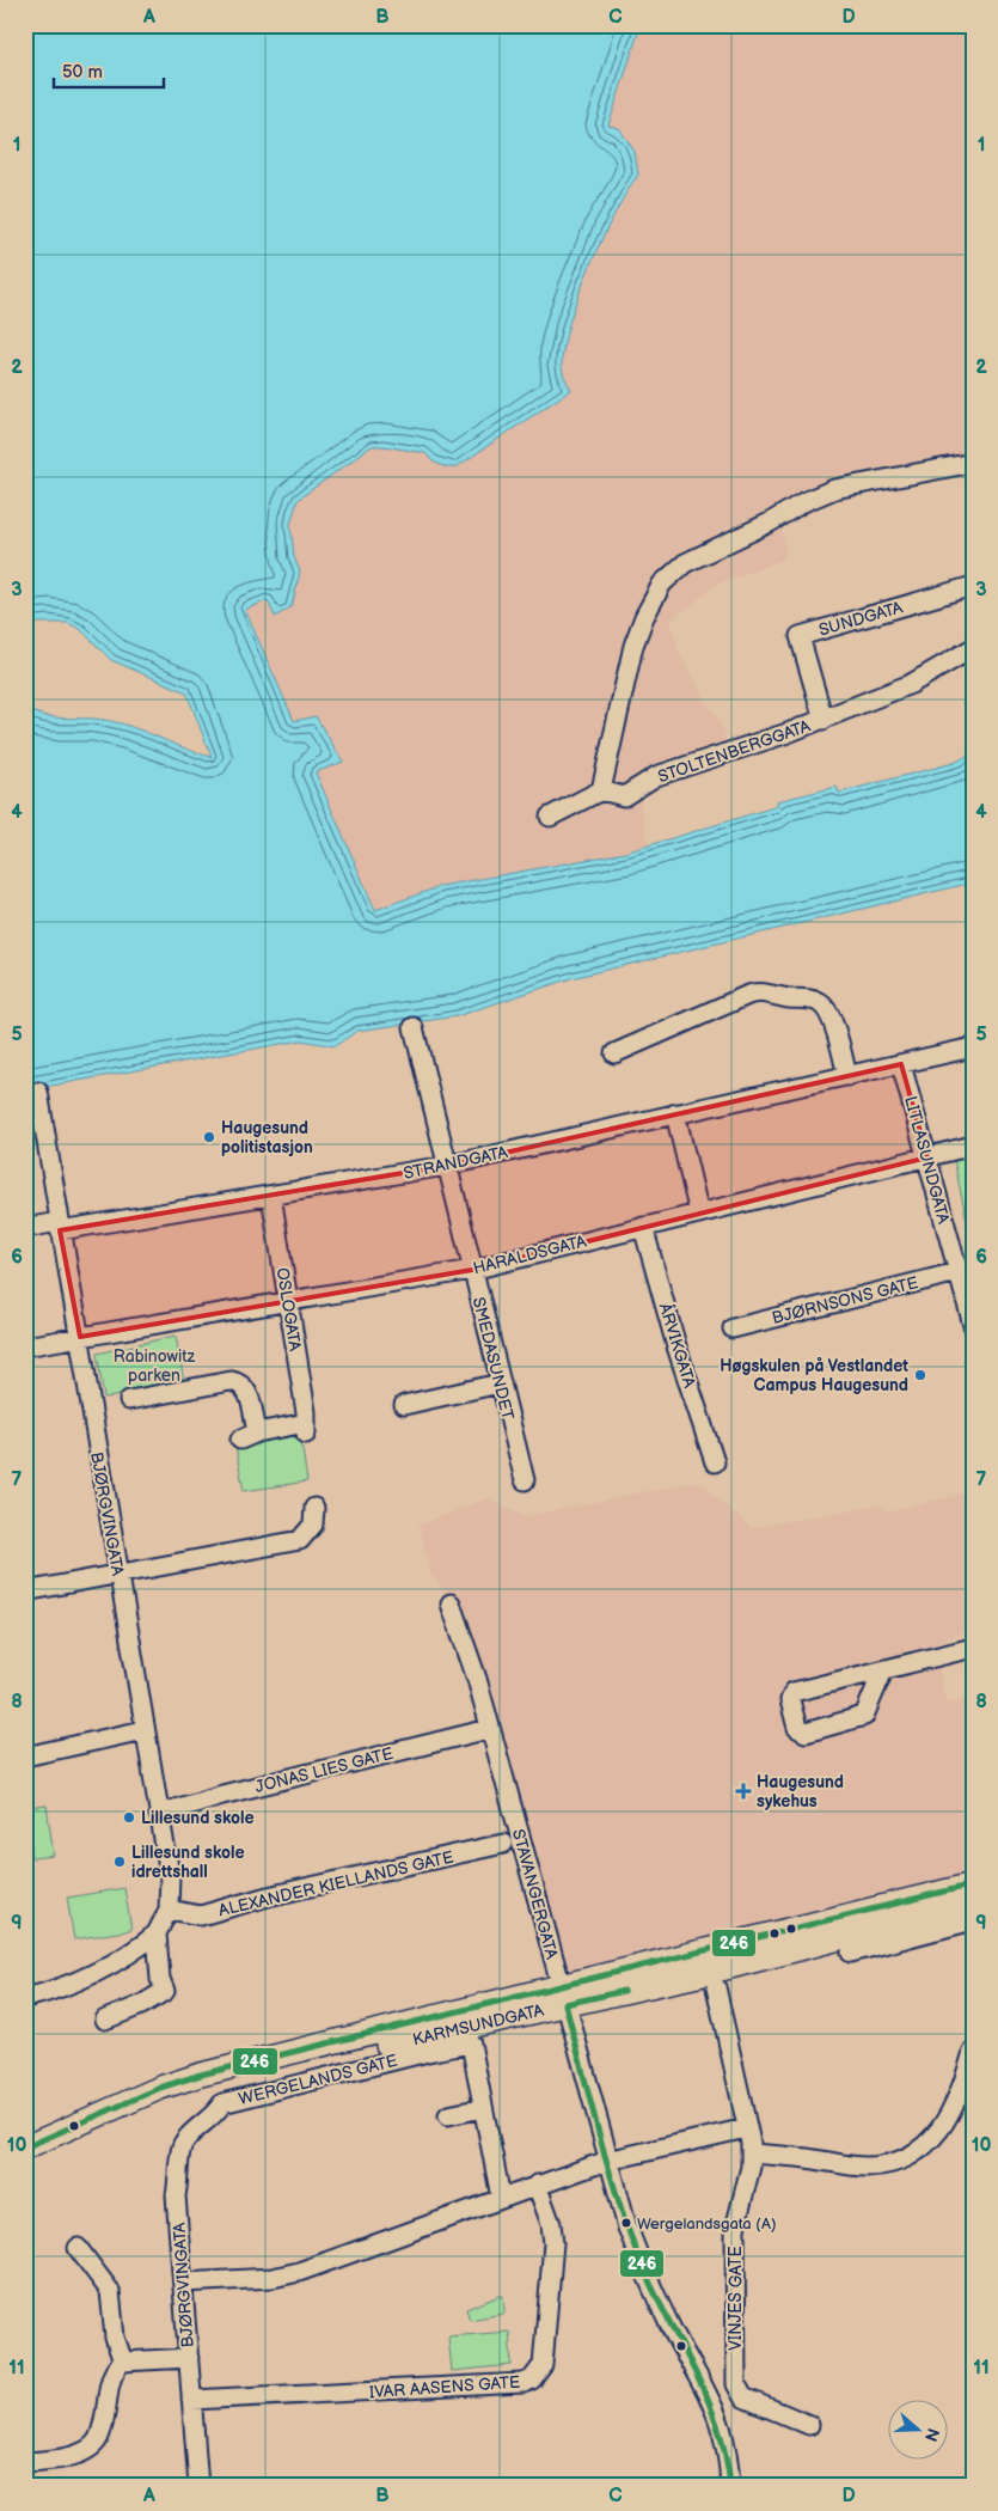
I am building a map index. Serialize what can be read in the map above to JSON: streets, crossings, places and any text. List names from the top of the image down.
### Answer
{
  "streets": {
    "main road": ["KARMSUNDGATA"],
    "street": [
      "SUNDGATA",
      "STOLTENBERGGATA",
      "LITLASUNDGATA",
      "STRANDGATA",
      "HARALDSGATA",
      "BJØRNSONS GATE",
      "OSLOGATA",
      "ÅRVIKGATA",
      "SMEDASUNDET",
      "BJØRGVINGATA",
      "JONAS LIES GATE",
      "ALEXANDER KIELLANDS GATE",
      "STAVANGERGATA",
      "WERGELANDS GATE",
      "VINJES GATE",
      "IVAR AASENS GATE"
    ]
  },
  "crossings": [
    ["SUNDGATA", "STOLTENBERGGATA"],
    ["LITLASUNDGATA", "STRANDGATA"],
    ["LITLASUNDGATA", "HARALDSGATA"],
    ["LITLASUNDGATA", "BJØRNSONS GATE"],
    ["STRANDGATA", "OSLOGATA"],
    ["STRANDGATA", "SMEDASUNDET"],
    ["STRANDGATA", "BJØRGVINGATA"],
    ["HARALDSGATA", "OSLOGATA"],
    ["HARALDSGATA", "ÅRVIKGATA"],
    ["HARALDSGATA", "SMEDASUNDET"],
    ["HARALDSGATA", "BJØRGVINGATA"],
    ["BJØRGVINGATA", "JONAS LIES GATE"],
    ["BJØRGVINGATA", "ALEXANDER KIELLANDS GATE"],
    ["BJØRGVINGATA", "WERGELANDS GATE"],
    ["BJØRGVINGATA", "IVAR AASENS GATE"],
    ["JONAS LIES GATE", "STAVANGERGATA"],
    ["STAVANGERGATA", "KARMSUNDGATA"]
  ],
  "parks": ["Rabinowitz parken"],
  "places": {
    "other": [
      "Haugesund politistasjon",
      "Høgskulen på Vestlandet Campus Haugesund",
      "Lillesund skole",
      "Lillesund skole idrettshall",
      "Wergelandsgata (A)"
    ],
    "health": ["Haugesund sykehus"]
  },
  "lines": ["transit line 246"],
  "scale_bar": "50 m",
  "north": "right",
  "grid": {
    "columns": [
      "A",
      "B",
      "C",
      "D"
    ],
    "rows": [
      "1",
      "2",
      "3",
      "4",
      "5",
      "6",
      "7",
      "8",
      "9",
      "10",
      "11"
    ]
  }
}
